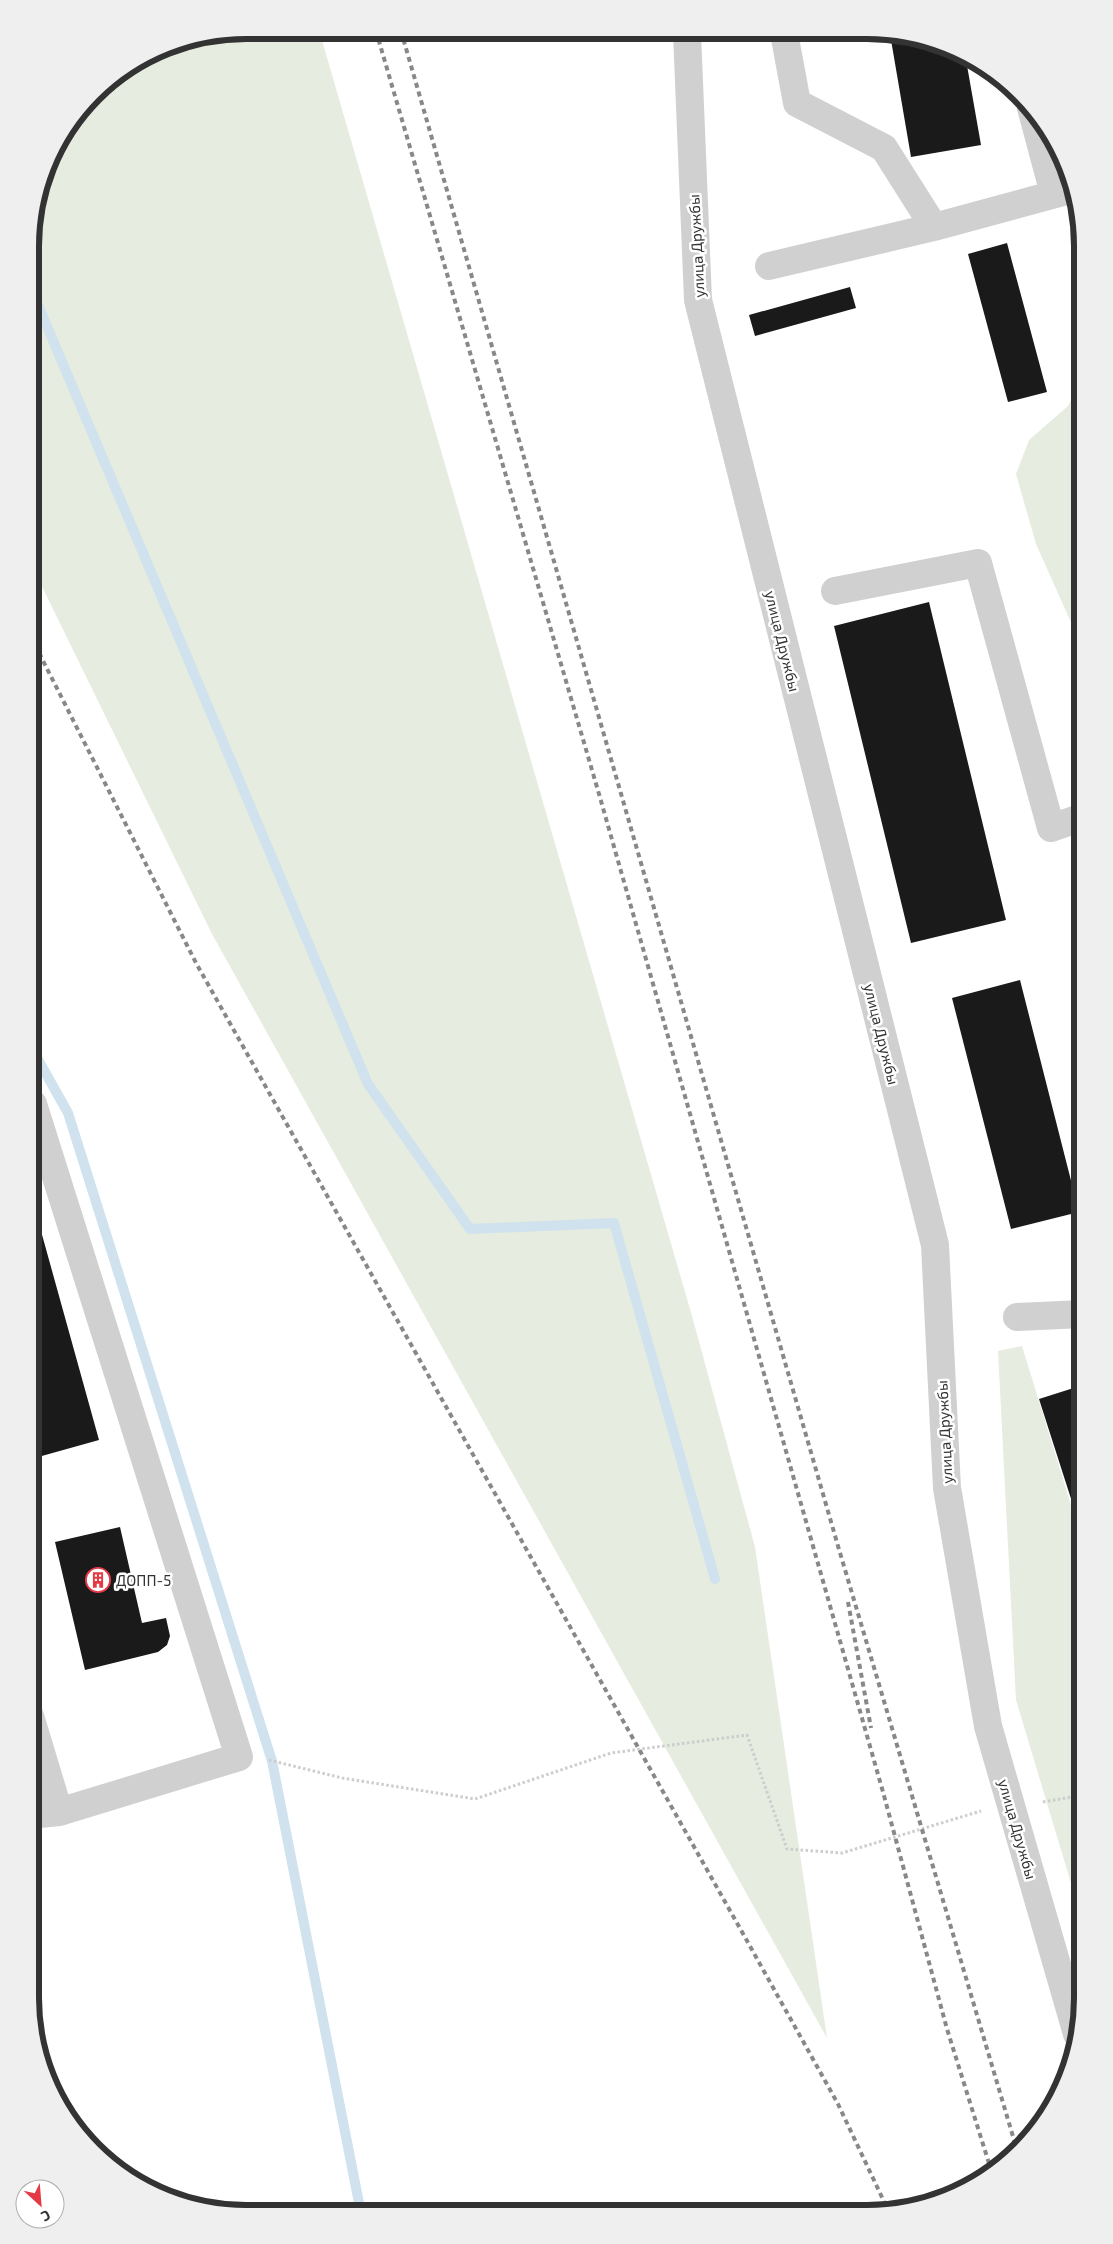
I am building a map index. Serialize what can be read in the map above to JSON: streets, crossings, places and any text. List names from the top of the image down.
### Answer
{
  "streets": {
    "street": ["улица Дружбы"]
  },
  "places": {
    "building": ["ДОПП-5"]
  },
  "north": "bottom right"
}
